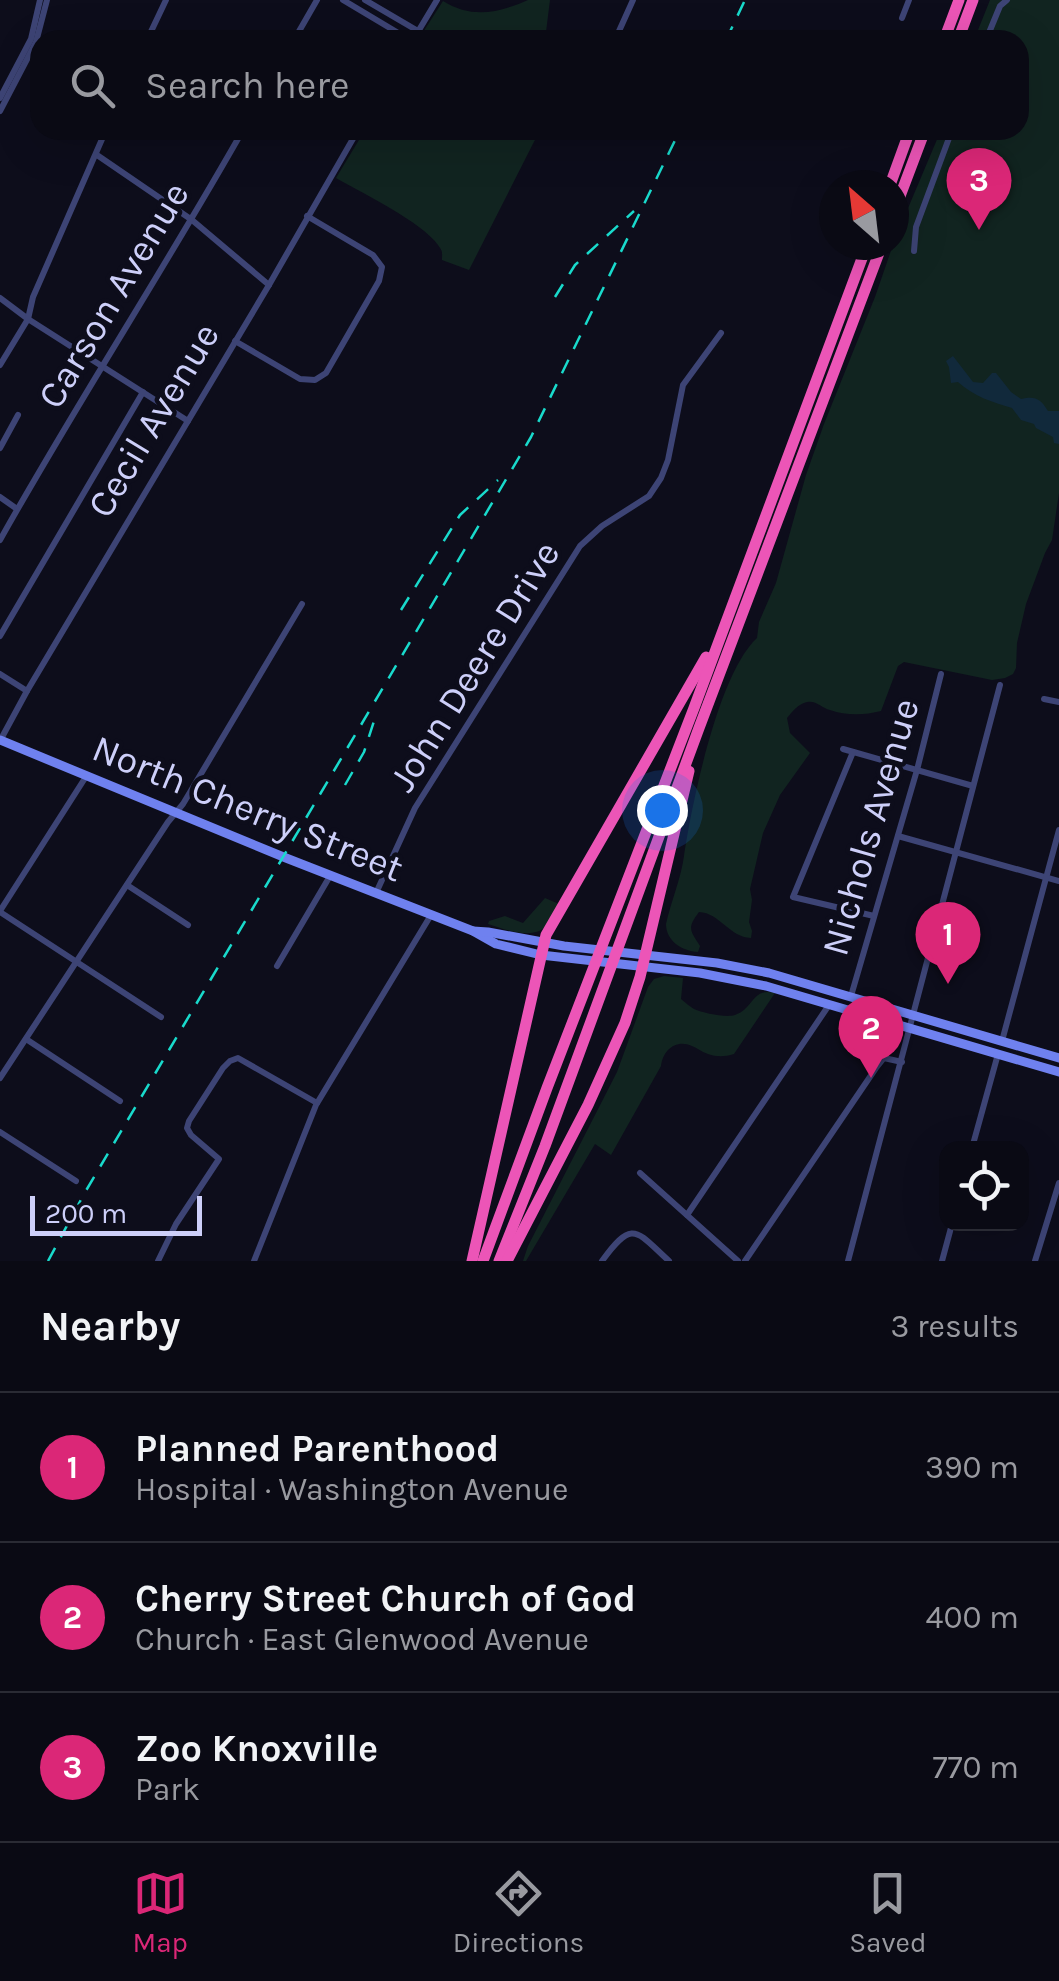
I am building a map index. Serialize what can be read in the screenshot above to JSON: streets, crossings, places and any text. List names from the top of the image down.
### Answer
{
  "streets": {
    "main road": ["North Cherry Street"],
    "street": [
      "Carson Avenue",
      "Cecil Avenue",
      "John Deere Drive",
      "Nichols Avenue"
    ]
  },
  "crossings": [
    ["Cecil Avenue", "North Cherry Street"],
    ["John Deere Drive", "North Cherry Street"],
    ["North Cherry Street", "Nichols Avenue"]
  ],
  "scale_bar": "200 m",
  "north": "top left",
  "page": {
    "search": "Search here",
    "pins": ["3", "1", "2"],
    "scale": "200 m",
    "heading": ["Nearby", "3 results"],
    "list": [
      {
        "mark": "1",
        "name": "Planned Parenthood",
        "note": "Hospital · Washington Avenue",
        "value": "390 m"
      },
      {
        "mark": "2",
        "name": "Cherry Street Church of God",
        "note": "Church · East Glenwood Avenue",
        "value": "400 m"
      },
      {
        "mark": "3",
        "name": "Zoo Knoxville",
        "note": "Park",
        "value": "770 m"
      }
    ],
    "nav": ["Map", "Directions", "Saved"]
  }
}
